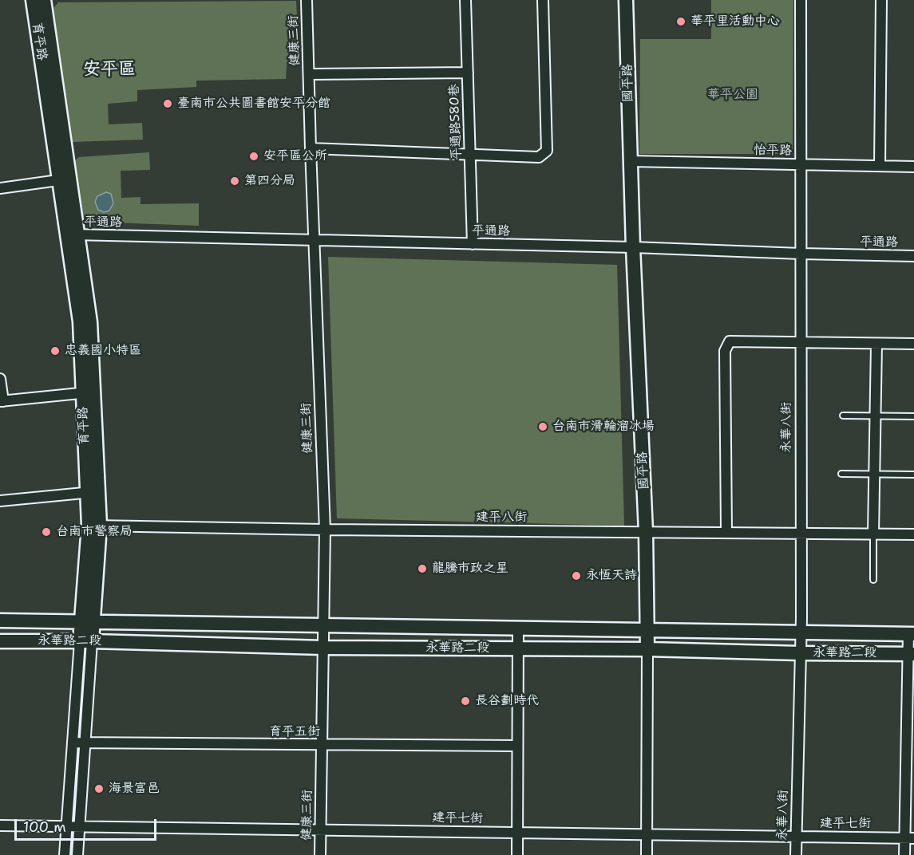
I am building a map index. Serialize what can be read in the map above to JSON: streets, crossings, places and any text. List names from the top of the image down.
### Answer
{
  "streets": {
    "street": [
      "健康三街",
      "育平路",
      "國平路",
      "平通路580巷",
      "怡平路",
      "平通路",
      "永華八街",
      "建平八街",
      "永華路二段",
      "育平五街",
      "建平七街"
    ]
  },
  "crossings": [
    ["健康三街", "平通路"],
    ["健康三街", "建平八街"],
    ["健康三街", "永華路二段"],
    ["健康三街", "育平五街"],
    ["健康三街", "建平七街"],
    ["育平路", "平通路"],
    ["育平路", "建平八街"],
    ["育平路", "永華路二段"],
    ["育平路", "育平五街"],
    ["育平路", "建平七街"],
    ["國平路", "怡平路"],
    ["國平路", "平通路"],
    ["國平路", "建平八街"],
    ["國平路", "永華路二段"],
    ["國平路", "建平七街"],
    ["平通路580巷", "平通路"],
    ["怡平路", "永華八街"],
    ["平通路", "永華八街"],
    ["永華八街", "建平八街"],
    ["永華八街", "永華路二段"],
    ["永華八街", "建平七街"]
  ],
  "districts": ["安平區"],
  "parks": ["華平公園"],
  "places": [
    "華平里活動中心",
    "臺南市公共圖書館安平分館",
    "安平區公所",
    "第四分局",
    "忠義國小特區",
    "台南市滑輪溜冰場",
    "台南市警察局",
    "龍騰市政之星",
    "永恆天詩",
    "長谷劃時代",
    "海景富邑"
  ],
  "scale_bar": "100 m"
}
